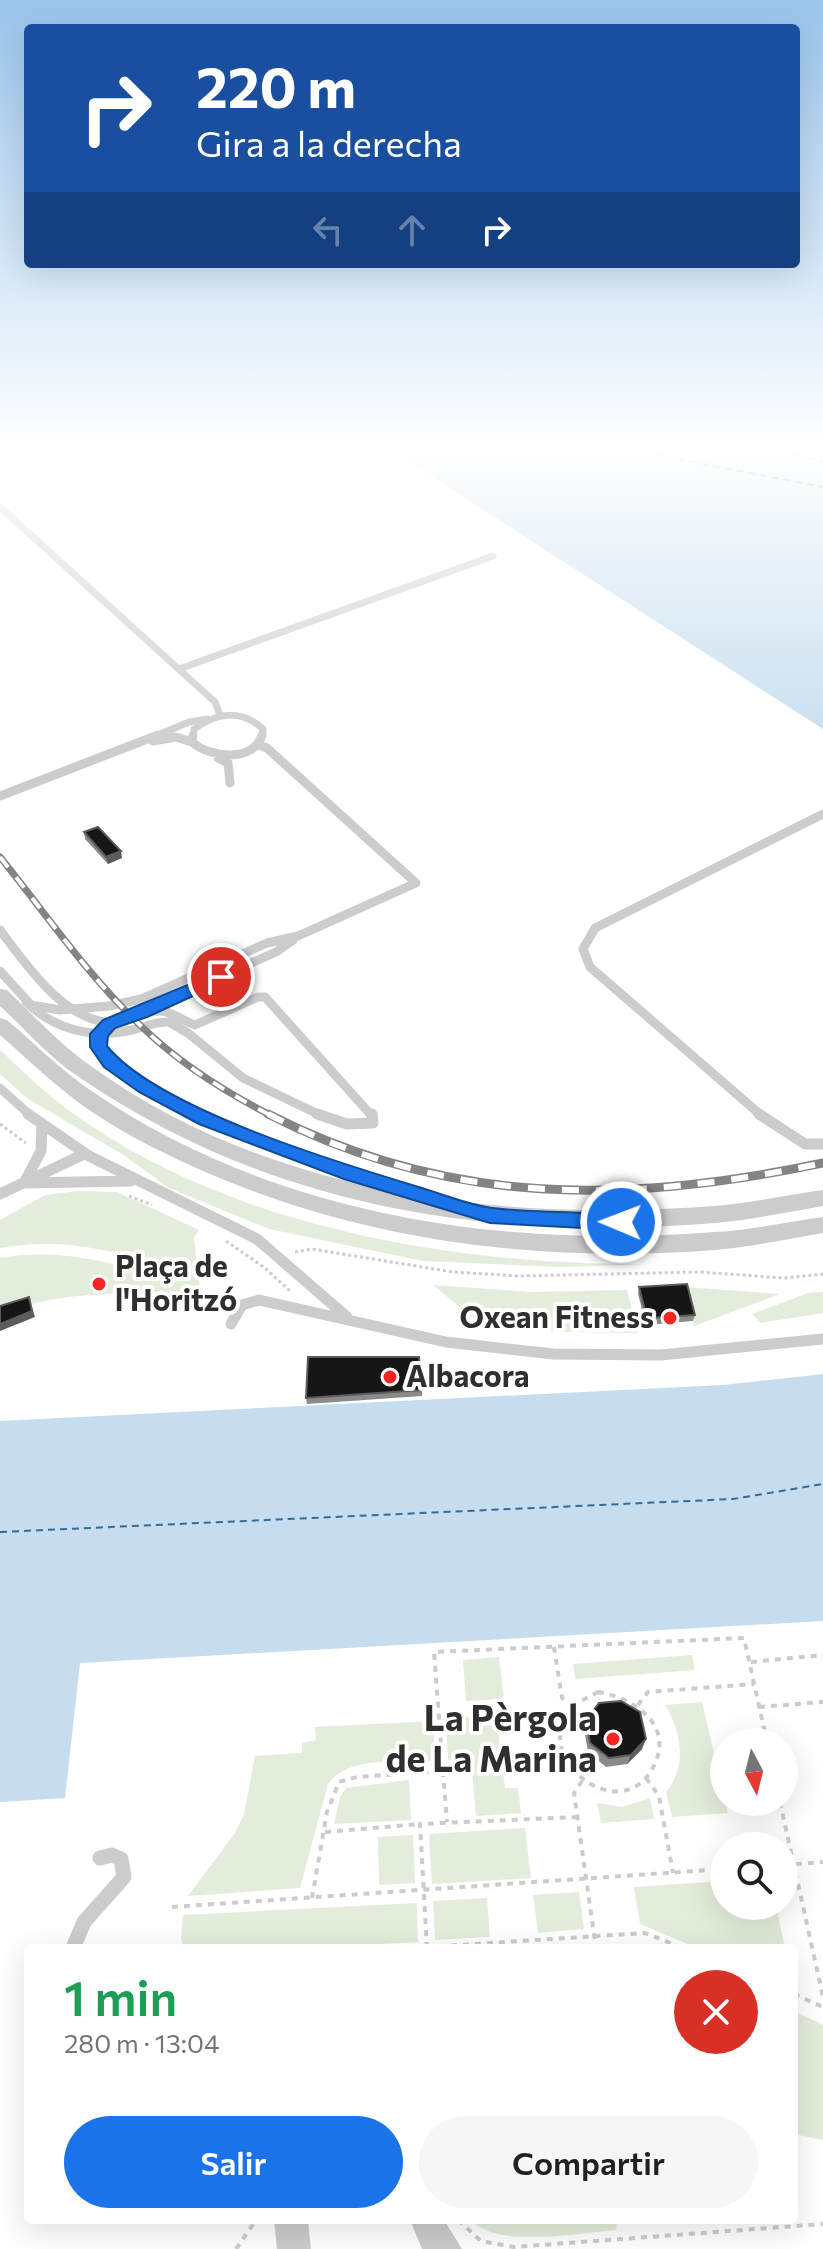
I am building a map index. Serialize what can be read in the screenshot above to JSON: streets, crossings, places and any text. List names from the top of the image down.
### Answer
{
  "places": [
    "Plaça de l'Horitzó",
    "Oxean Fitness",
    "Albacora",
    "La Pèrgola de La Marina"
  ],
  "north": "bottom",
  "page": {
    "turn": ["220 m", "Gira a la derecha"],
    "heading": ["1 min", "280 m · 13:04"],
    "buttons": ["Salir", "Compartir"]
  }
}
